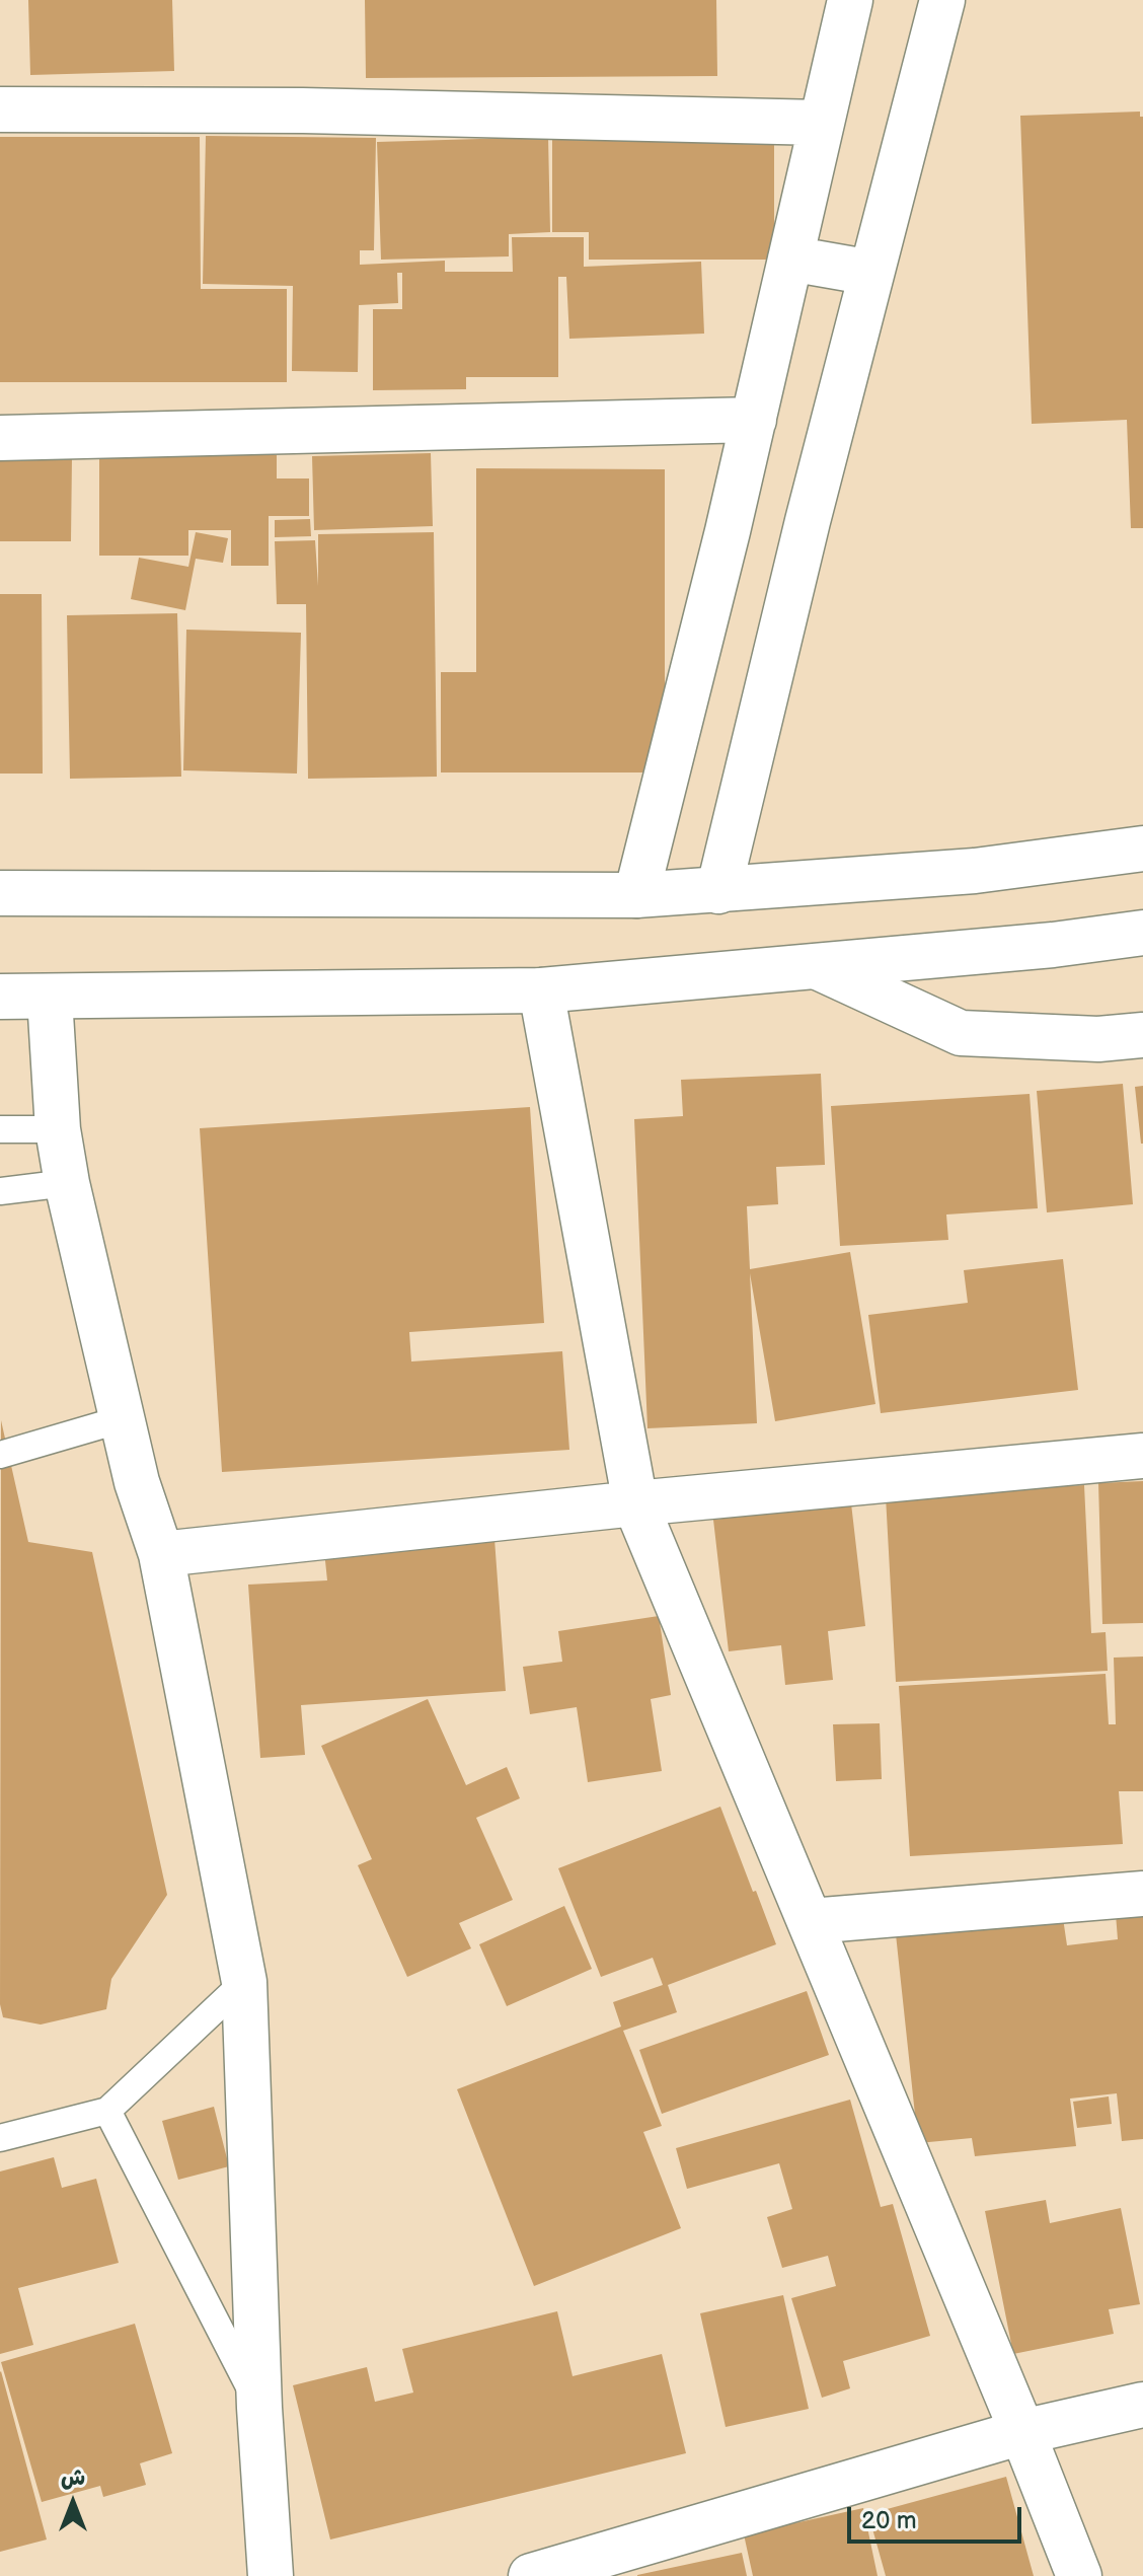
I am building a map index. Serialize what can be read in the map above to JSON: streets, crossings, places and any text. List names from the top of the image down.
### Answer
{
  "scale_bar": "20 m",
  "north": "top"
}
